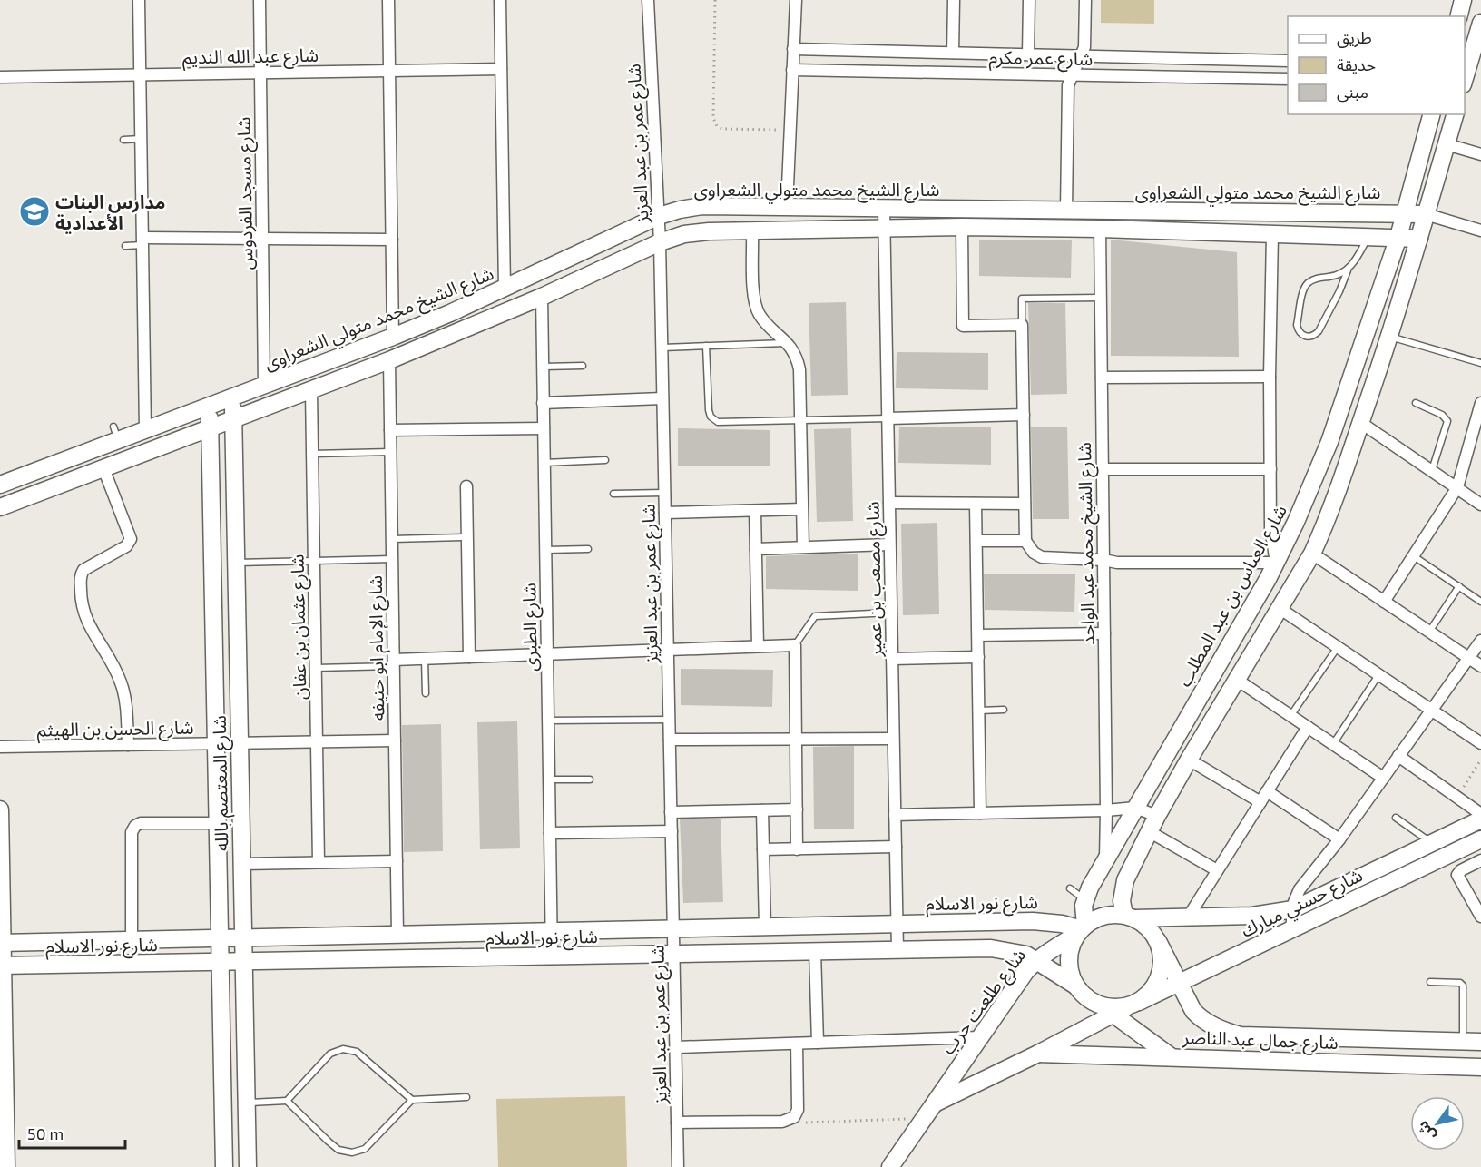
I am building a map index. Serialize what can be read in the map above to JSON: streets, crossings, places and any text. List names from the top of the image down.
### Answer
{
  "streets": {
    "street": [
      "شارع عبد الله النديم",
      "شارع عمر مكرم",
      "شارع عمر بن عبد العزيز",
      "شارع الشيخ محمد متولي الشعراوى",
      "شارع مسجد الفردوس",
      "شارع الشيخ محمد عبد الواحد",
      "شارع مصعب بن عمير",
      "شارع العباس بن عبد المطلب",
      "شارع عثمان بن عفان",
      "شارع الطبرى",
      "شارع الإمام ابو حنيفه",
      "شارع الحسن بن الهيثم",
      "شارع المعتصم بالله",
      "شارع نور الاسلام",
      "شارع حسني مبارك",
      "شارع طلعت حرب",
      "شارع جمال عبد الناصر"
    ]
  },
  "crossings": [
    ["شارع عبد الله النديم", "شارع مسجد الفردوس"],
    ["شارع عمر بن عبد العزيز", "شارع الشيخ محمد متولي الشعراوى"],
    ["شارع عمر بن عبد العزيز", "شارع نور الاسلام"],
    ["شارع الشيخ محمد متولي الشعراوى", "شارع مسجد الفردوس"],
    ["شارع الشيخ محمد متولي الشعراوى", "شارع مصعب بن عمير"],
    ["شارع الشيخ محمد متولي الشعراوى", "شارع العباس بن عبد المطلب"],
    ["شارع الشيخ محمد متولي الشعراوى", "شارع المعتصم بالله"],
    ["شارع الشيخ محمد عبد الواحد", "شارع العباس بن عبد المطلب"],
    ["شارع مصعب بن عمير", "شارع نور الاسلام"],
    ["شارع العباس بن عبد المطلب", "شارع نور الاسلام"],
    ["شارع العباس بن عبد المطلب", "شارع حسني مبارك"],
    ["شارع العباس بن عبد المطلب", "شارع طلعت حرب"],
    ["شارع العباس بن عبد المطلب", "شارع جمال عبد الناصر"],
    ["شارع عثمان بن عفان", "شارع الحسن بن الهيثم"],
    ["شارع الطبرى", "شارع نور الاسلام"],
    ["شارع الإمام ابو حنيفه", "شارع الحسن بن الهيثم"],
    ["شارع الإمام ابو حنيفه", "شارع نور الاسلام"],
    ["شارع الحسن بن الهيثم", "شارع المعتصم بالله"],
    ["شارع المعتصم بالله", "شارع نور الاسلام"],
    ["شارع نور الاسلام", "شارع حسني مبارك"],
    ["شارع نور الاسلام", "شارع طلعت حرب"],
    ["شارع نور الاسلام", "شارع جمال عبد الناصر"],
    ["شارع حسني مبارك", "شارع طلعت حرب"],
    ["شارع حسني مبارك", "شارع جمال عبد الناصر"],
    ["شارع طلعت حرب", "شارع جمال عبد الناصر"]
  ],
  "places": {
    "school or university": ["مدارس البنات الأعدادية"]
  },
  "legend": ["طريق", "حديقة", "مبنى"],
  "scale_bar": "50 m",
  "north": "bottom left"
}
